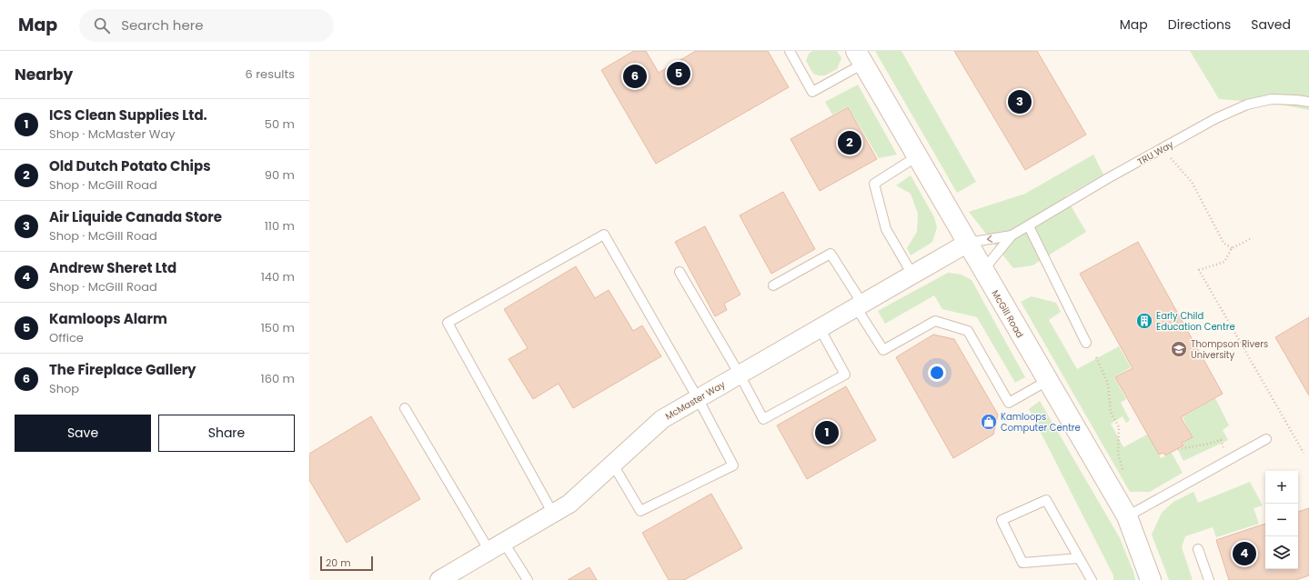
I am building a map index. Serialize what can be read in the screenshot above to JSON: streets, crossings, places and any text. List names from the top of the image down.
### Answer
{
  "streets": {
    "street": ["McGill Road", "McMaster Way"],
    "lane": ["TRU Way"]
  },
  "crossings": [
    ["McGill Road", "McMaster Way"]
  ],
  "places": {
    "building": ["Early Child Education Centre"],
    "school or university": ["Thompson Rivers University"],
    "shop": ["Kamloops Computer Centre"]
  },
  "scale_bar": "20 m",
  "page": {
    "header": "Map",
    "search": "Search here",
    "nav": ["Map", "Directions", "Saved"],
    "heading": ["Nearby", "6 results"],
    "pins": [
      "5",
      "6",
      "3",
      "2",
      "1",
      "4"
    ],
    "list": [
      {
        "mark": "1",
        "name": "ICS Clean Supplies Ltd.",
        "note": "Shop · McMaster Way",
        "value": "50 m"
      },
      {
        "mark": "2",
        "name": "Old Dutch Potato Chips",
        "note": "Shop · McGill Road",
        "value": "90 m"
      },
      {
        "mark": "3",
        "name": "Air Liquide Canada Store",
        "note": "Shop · McGill Road",
        "value": "110 m"
      },
      {
        "mark": "4",
        "name": "Andrew Sheret Ltd",
        "note": "Shop · McGill Road",
        "value": "140 m"
      },
      {
        "mark": "5",
        "name": "Kamloops Alarm",
        "note": "Office",
        "value": "150 m"
      },
      {
        "mark": "6",
        "name": "The Fireplace Gallery",
        "note": "Shop",
        "value": "160 m"
      }
    ],
    "buttons": ["Save", "Share"],
    "map_buttons": ["+", "−"],
    "scale": "20 m"
  }
}
